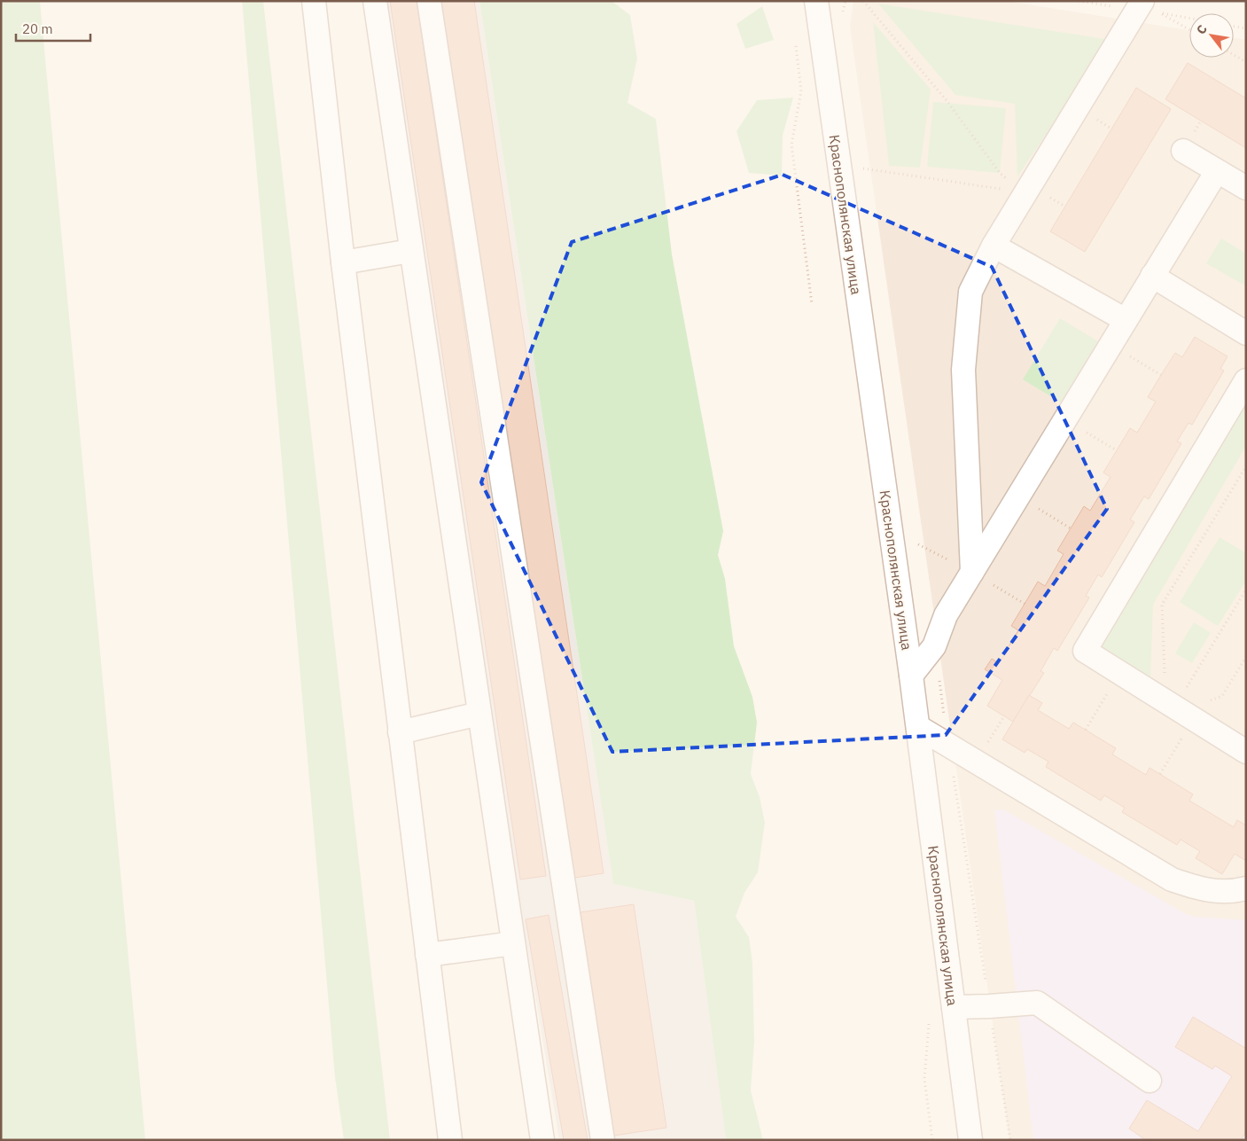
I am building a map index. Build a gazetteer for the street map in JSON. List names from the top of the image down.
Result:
{
  "streets": {
    "street": ["Краснополянская улица"]
  },
  "scale_bar": "20 m",
  "north": "top left"
}
